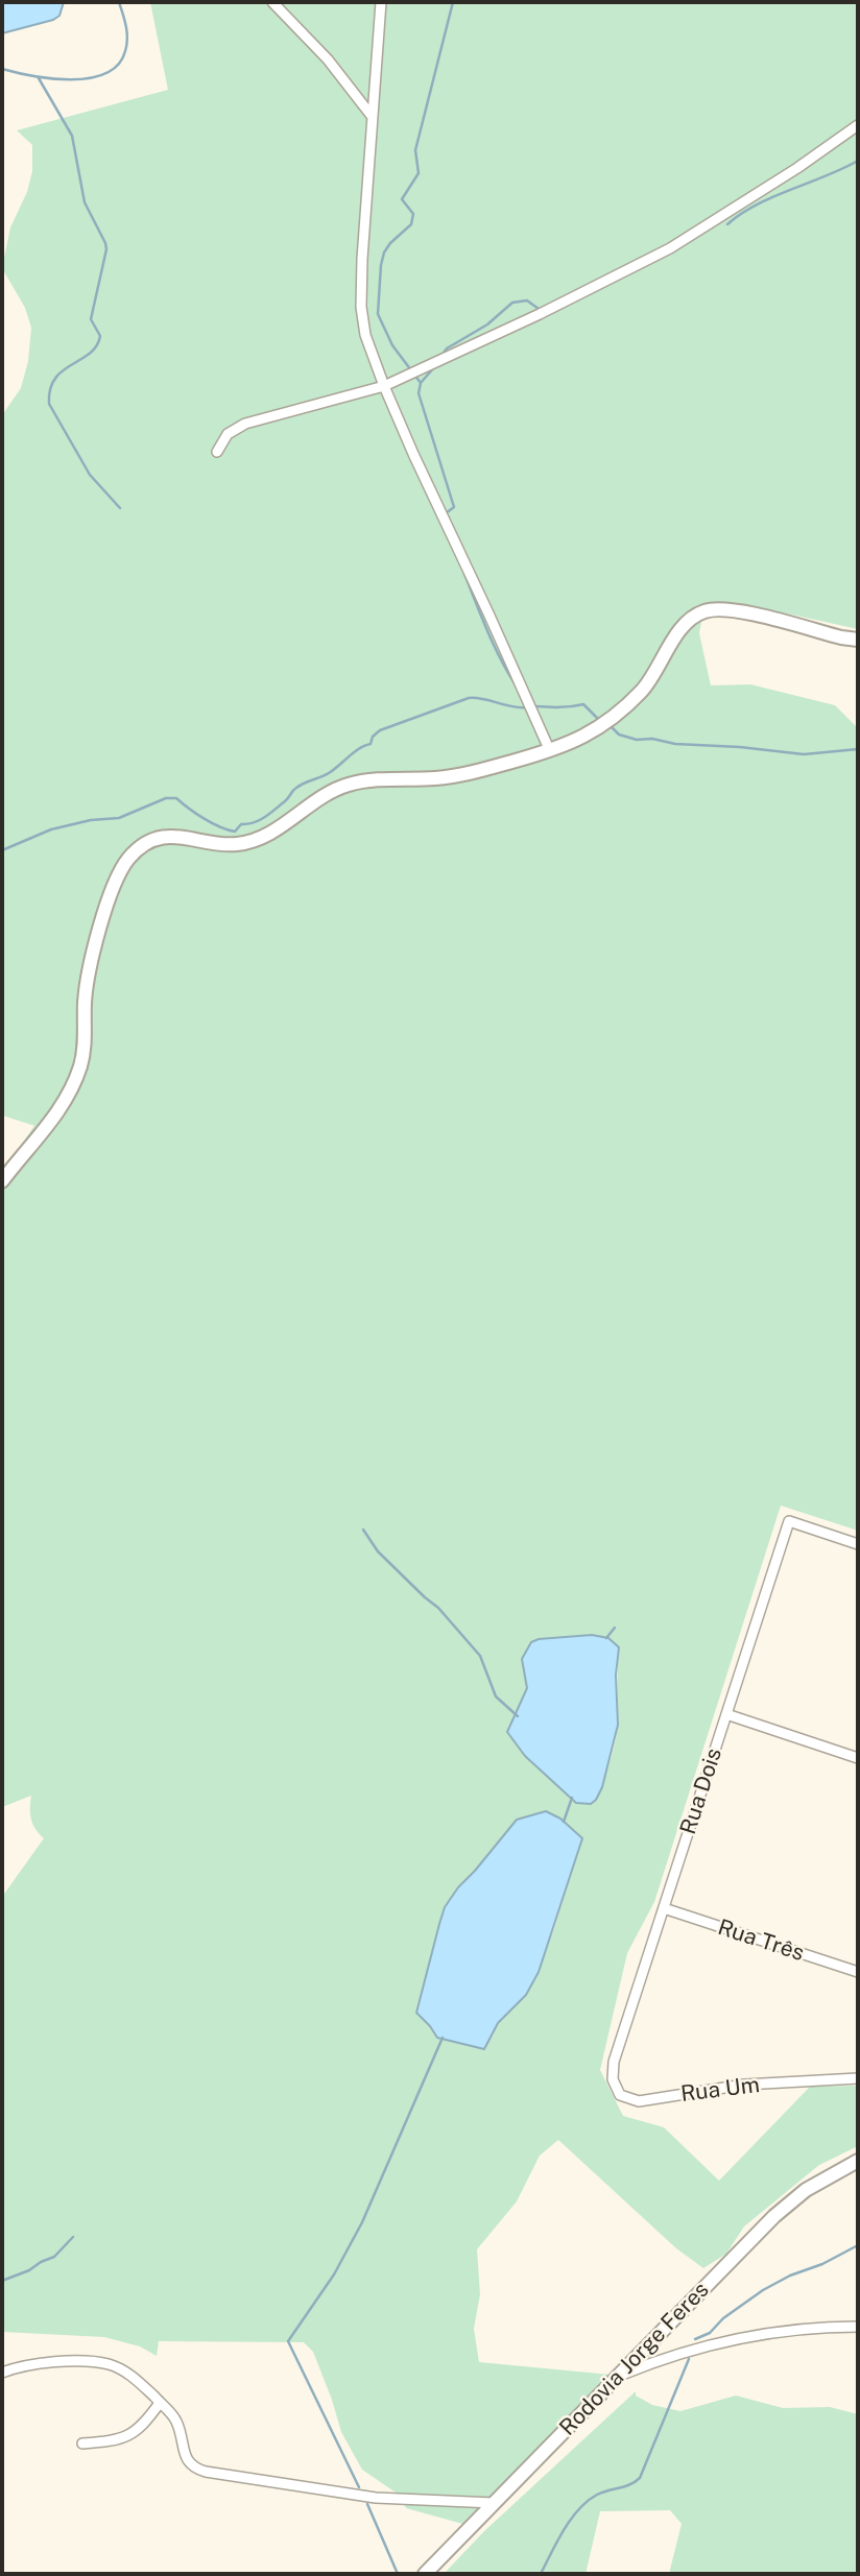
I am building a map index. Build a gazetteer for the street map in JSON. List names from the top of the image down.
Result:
{
  "streets": {
    "street": [
      "Rua Dois",
      "Rua Três",
      "Rua Um",
      "Rodovia Jorge Feres"
    ]
  },
  "crossings": [
    ["Rua Dois", "Rua Três"],
    ["Rua Dois", "Rua Um"]
  ]
}
